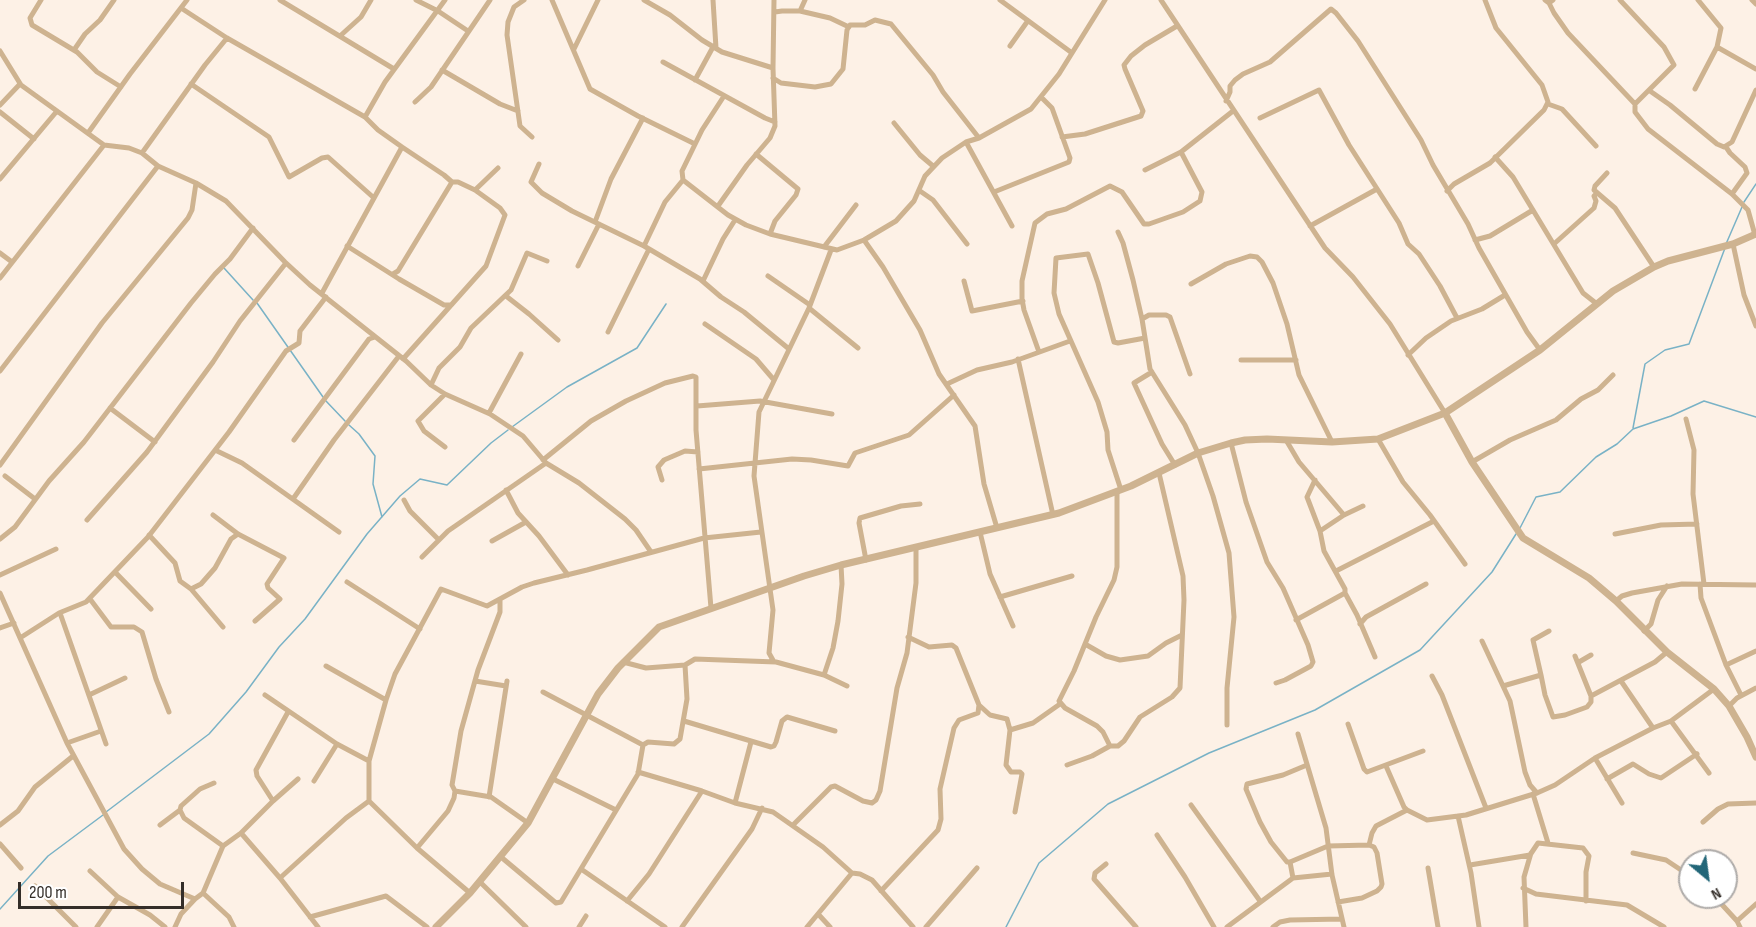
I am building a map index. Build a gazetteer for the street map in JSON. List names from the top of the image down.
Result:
{
  "scale_bar": "200 m",
  "north": "bottom right"
}
